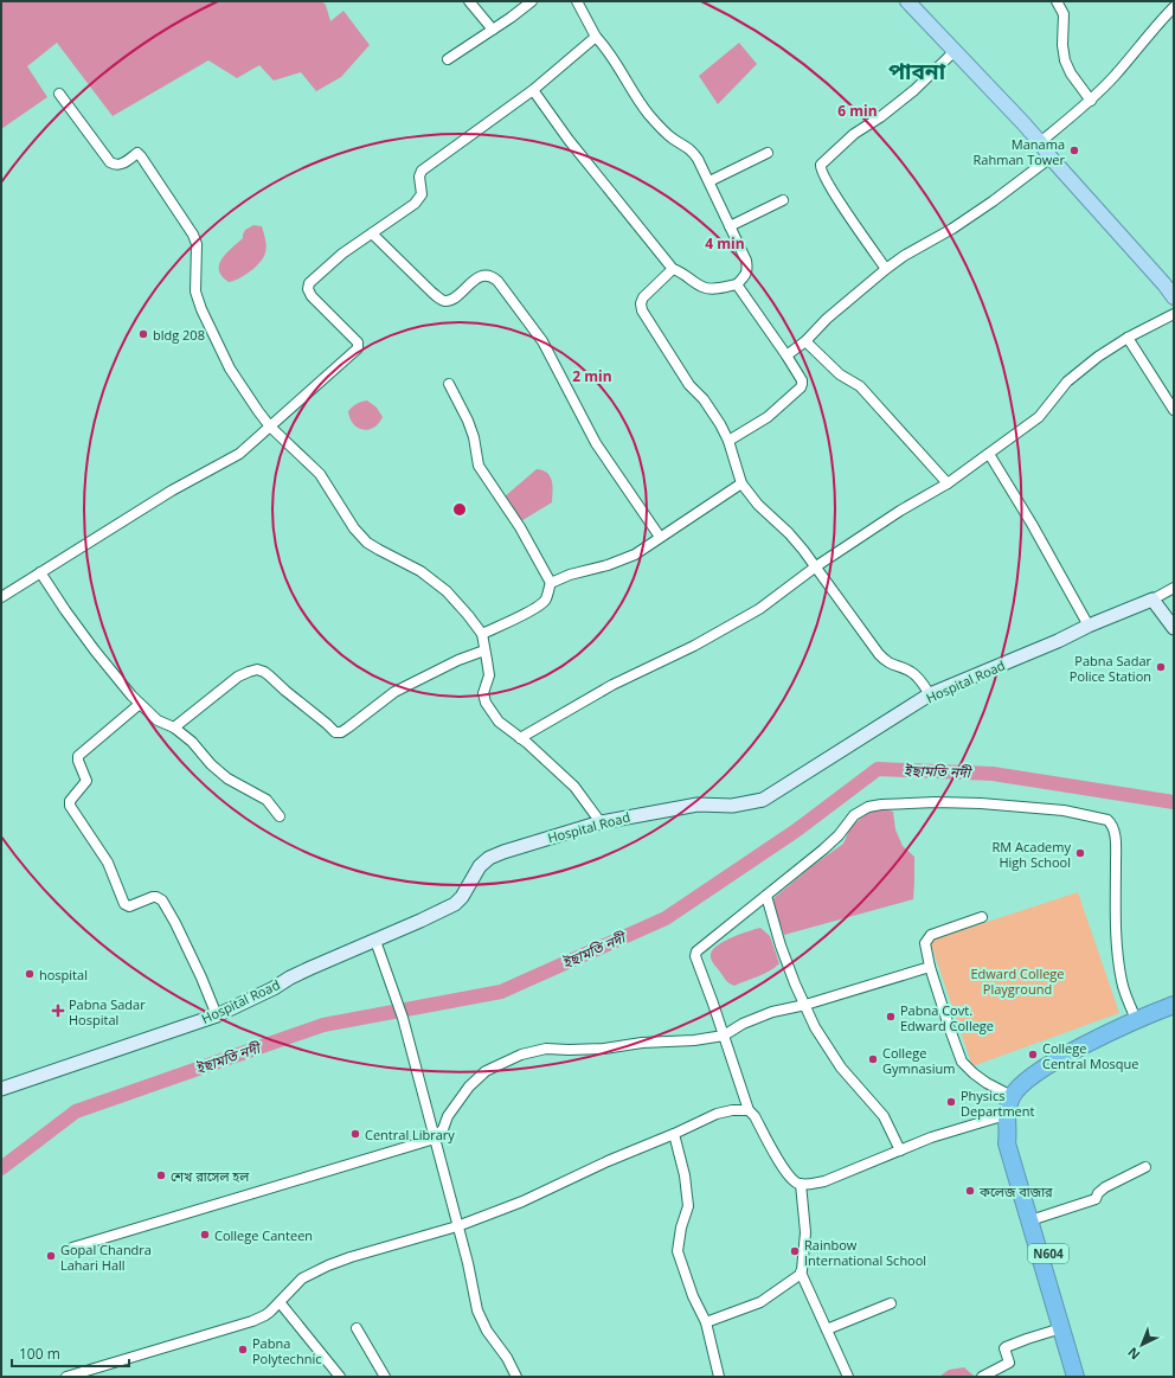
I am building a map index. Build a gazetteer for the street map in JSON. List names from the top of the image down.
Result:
{
  "streets": {
    "highway": ["N604"],
    "main road": ["Hospital Road"]
  },
  "districts": ["পাবনা"],
  "water": ["ইছামতি নদী"],
  "parks": ["Edward College Playground"],
  "places": {
    "other": [
      "Manama Rahman Tower",
      "bldg 208",
      "Pabna Sadar Police Station",
      "RM Academy High School",
      "hospital",
      "Pabna Covt. Edward College",
      "College Central Mosque",
      "College Gymnasium",
      "Physics Department",
      "Central Library",
      "শেখ রাসেল হল",
      "কলেজ বাজার",
      "College Canteen",
      "Rainbow International School",
      "Gopal Chandra Lahari Hall",
      "Pabna Polytechnic"
    ],
    "health": ["Pabna Sadar Hospital"]
  },
  "scale_bar": "100 m",
  "north": "bottom left",
  "rings": ["6 min", "4 min", "2 min"]
}
